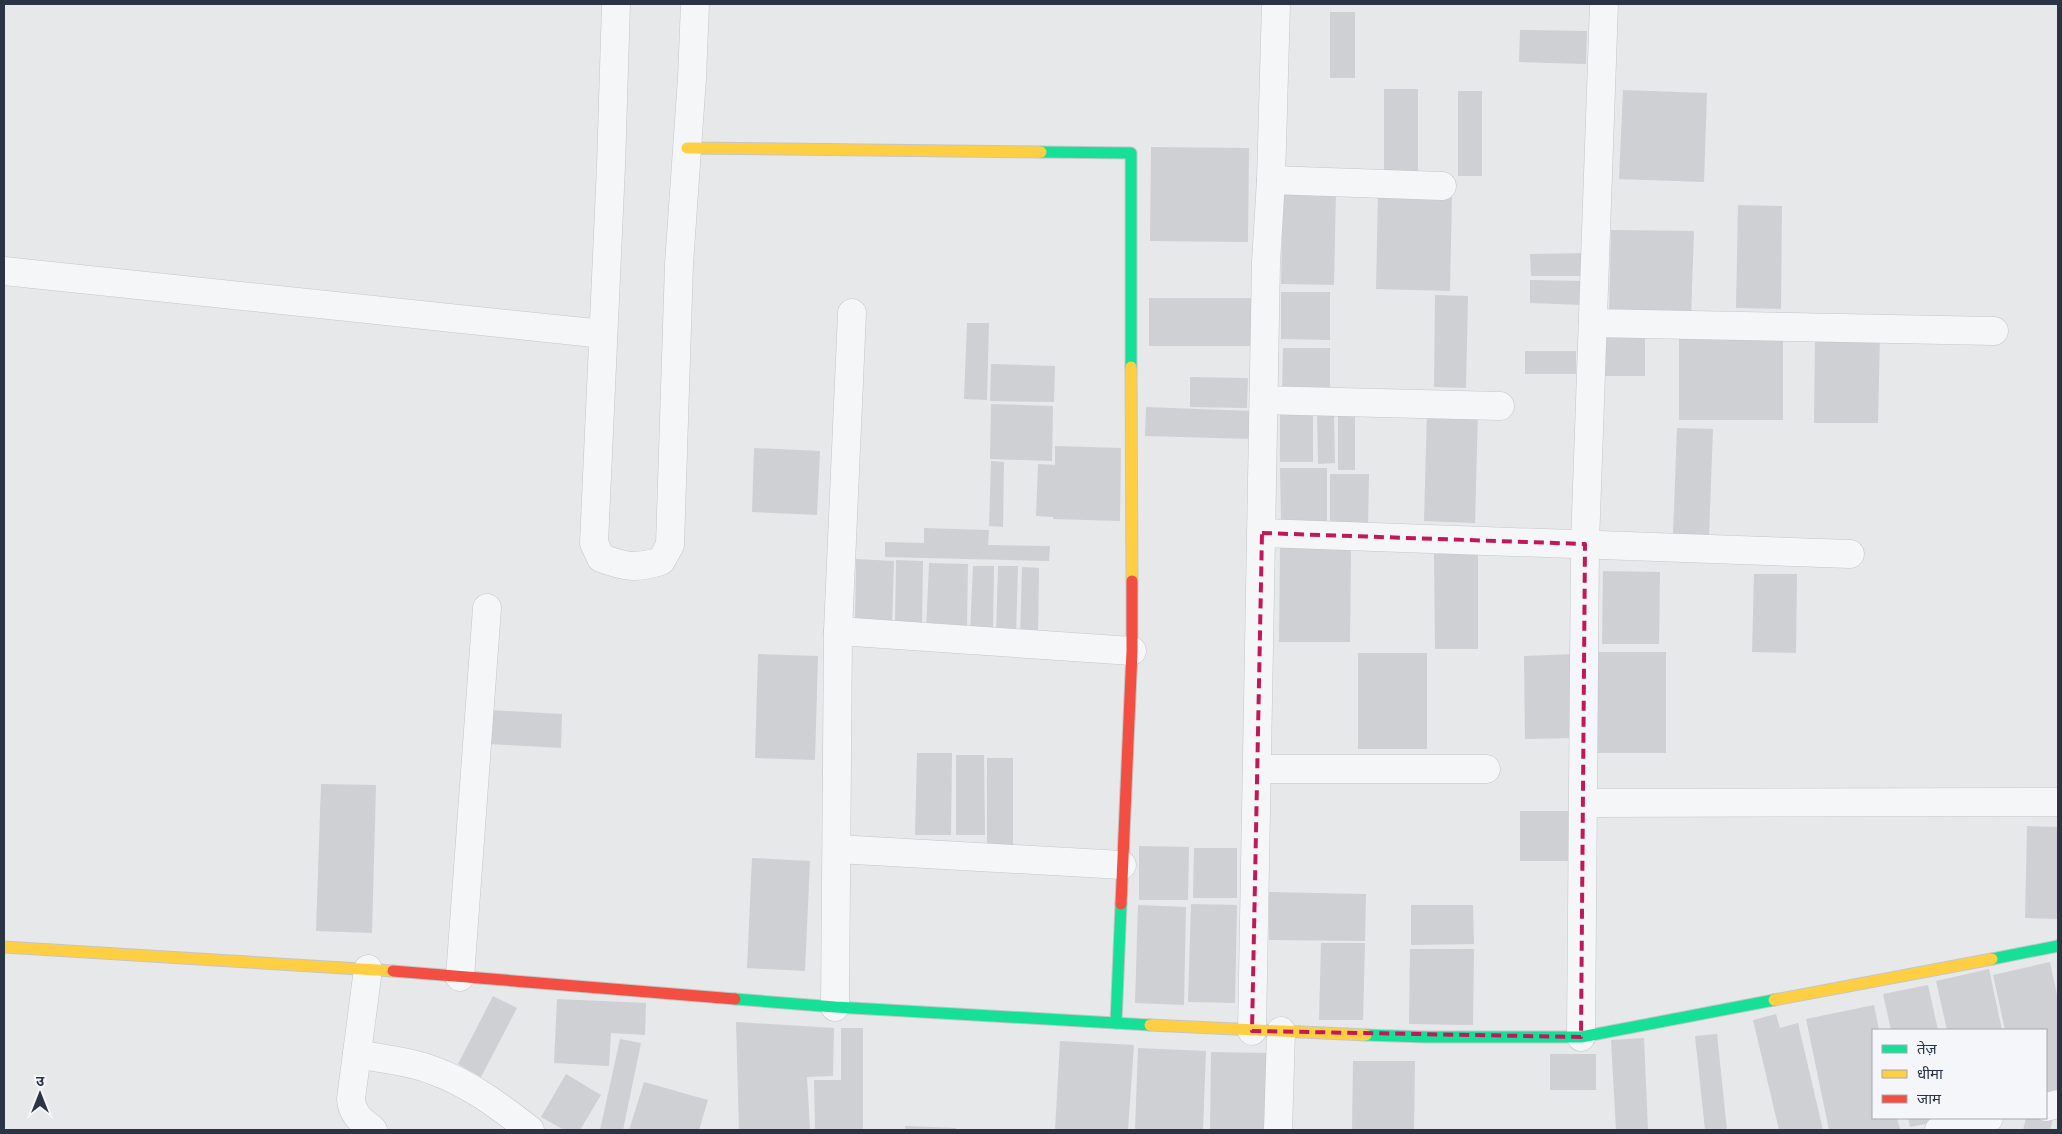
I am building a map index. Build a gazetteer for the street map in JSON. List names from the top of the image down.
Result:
{
  "legend": ["तेज़", "धीमा", "जाम"],
  "north": "top"
}
